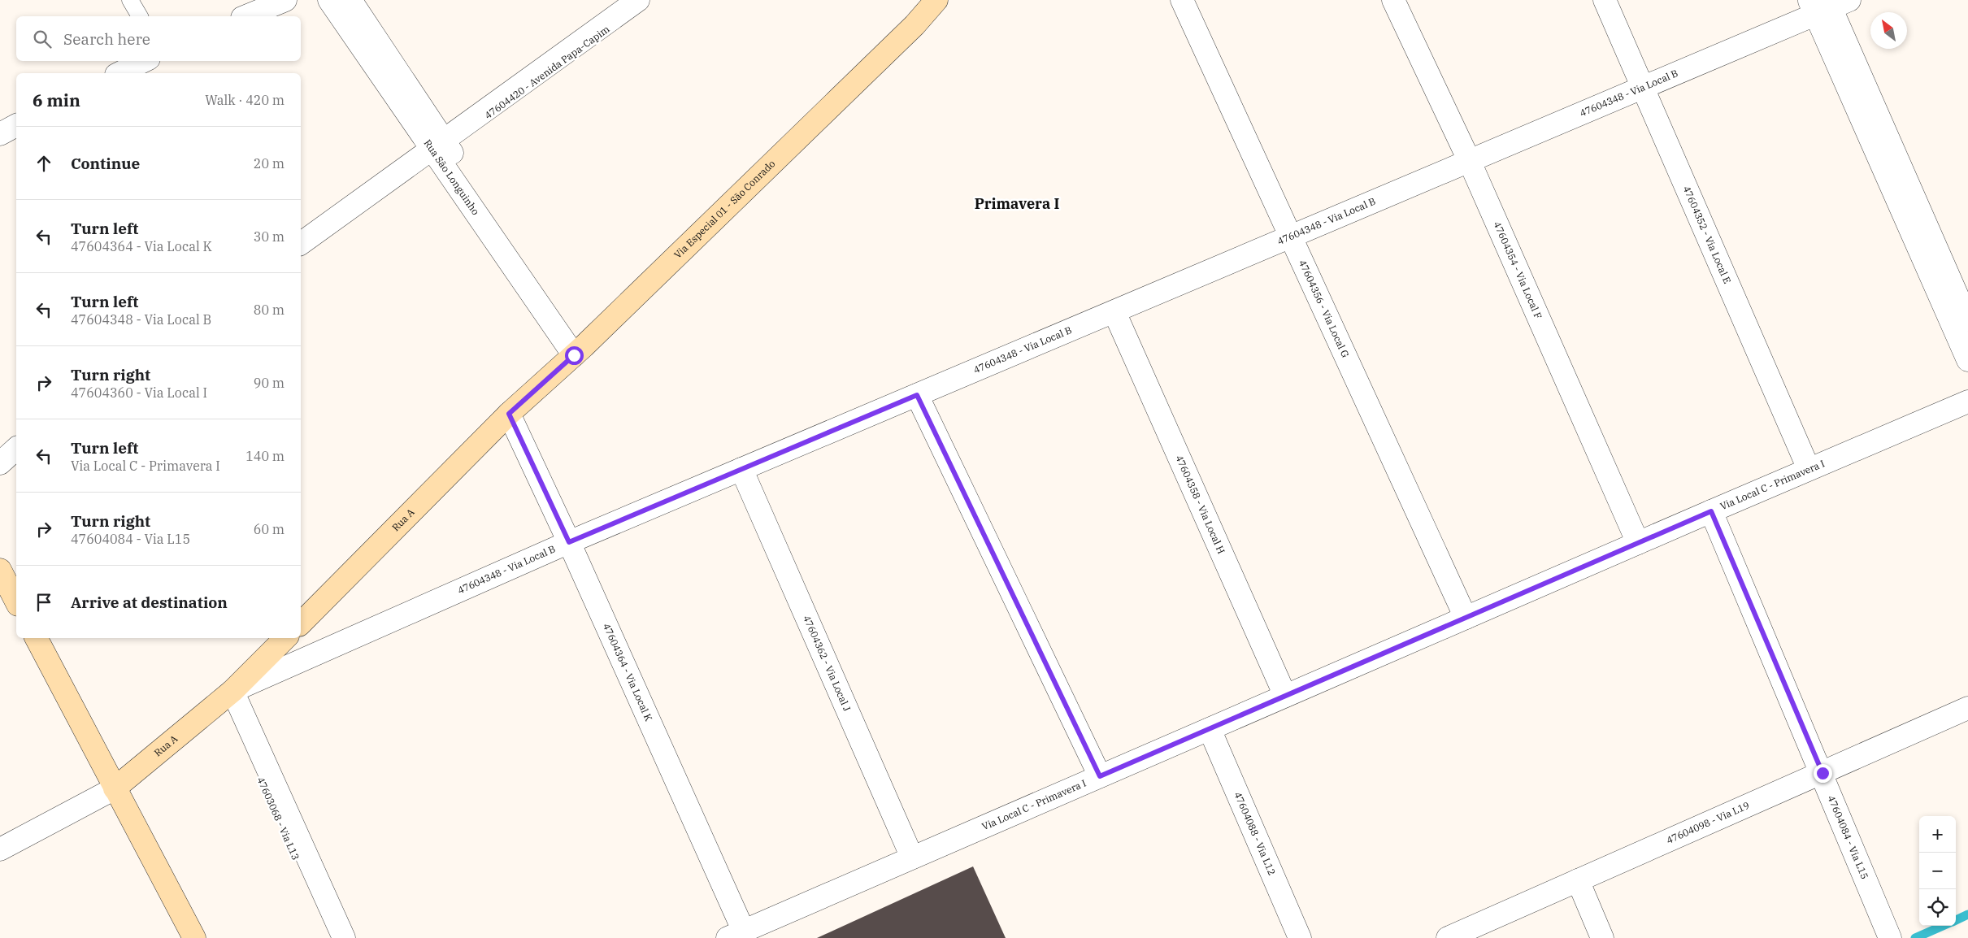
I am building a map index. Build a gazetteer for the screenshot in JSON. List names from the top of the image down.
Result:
{
  "streets": {
    "street": [
      "47604420 - Avenida Papa-Capim",
      "47604348 - Via Local B",
      "Rua São Longuinho",
      "Via Especial 01 - São Conrado",
      "47604352 - Via Local E",
      "47604354 - Via Local F",
      "47604356 - Via Local G",
      "Via Local C - Primavera I",
      "47604358 - Via Local H",
      "Rua A",
      "47604362 - Via Local J",
      "47604364 - Via Local K",
      "47603068 - Via L13",
      "47604098 - Via L19",
      "47604088 - Via L12",
      "47604084 - Via L15"
    ]
  },
  "crossings": [
    ["47604420 - Avenida Papa-Capim", "Rua São Longuinho"],
    ["47604348 - Via Local B", "47604352 - Via Local E"],
    ["47604348 - Via Local B", "47604354 - Via Local F"],
    ["47604348 - Via Local B", "47604356 - Via Local G"],
    ["47604348 - Via Local B", "47604358 - Via Local H"],
    ["47604348 - Via Local B", "Rua A"],
    ["47604348 - Via Local B", "47604362 - Via Local J"],
    ["47604348 - Via Local B", "47604364 - Via Local K"],
    ["47604348 - Via Local B", "47603068 - Via L13"],
    ["Rua São Longuinho", "Via Especial 01 - São Conrado"],
    ["Via Especial 01 - São Conrado", "Rua A"],
    ["Via Especial 01 - São Conrado", "47604364 - Via Local K"],
    ["47604352 - Via Local E", "Via Local C - Primavera I"],
    ["47604354 - Via Local F", "Via Local C - Primavera I"],
    ["47604356 - Via Local G", "Via Local C - Primavera I"],
    ["Via Local C - Primavera I", "47604358 - Via Local H"],
    ["Via Local C - Primavera I", "47604362 - Via Local J"],
    ["Via Local C - Primavera I", "47604364 - Via Local K"],
    ["Via Local C - Primavera I", "47604088 - Via L12"],
    ["Via Local C - Primavera I", "47604084 - Via L15"],
    ["Rua A", "47604364 - Via Local K"],
    ["Rua A", "47603068 - Via L13"],
    ["47604098 - Via L19", "47604084 - Via L15"]
  ],
  "districts": ["Primavera I"],
  "north": "top left",
  "page": {
    "search": "Search here",
    "heading": ["6 min", "Walk · 420 m"],
    "list": [
      ["Continue", "20 m"],
      ["Turn left", "47604364 - Via Local K", "30 m"],
      ["Turn left", "47604348 - Via Local B", "80 m"],
      ["Turn right", "47604360 - Via Local I", "90 m"],
      ["Turn left", "Via Local C - Primavera I", "140 m"],
      ["Turn right", "47604084 - Via L15", "60 m"],
      "Arrive at destination"
    ],
    "map_buttons": ["+", "−"]
  }
}
